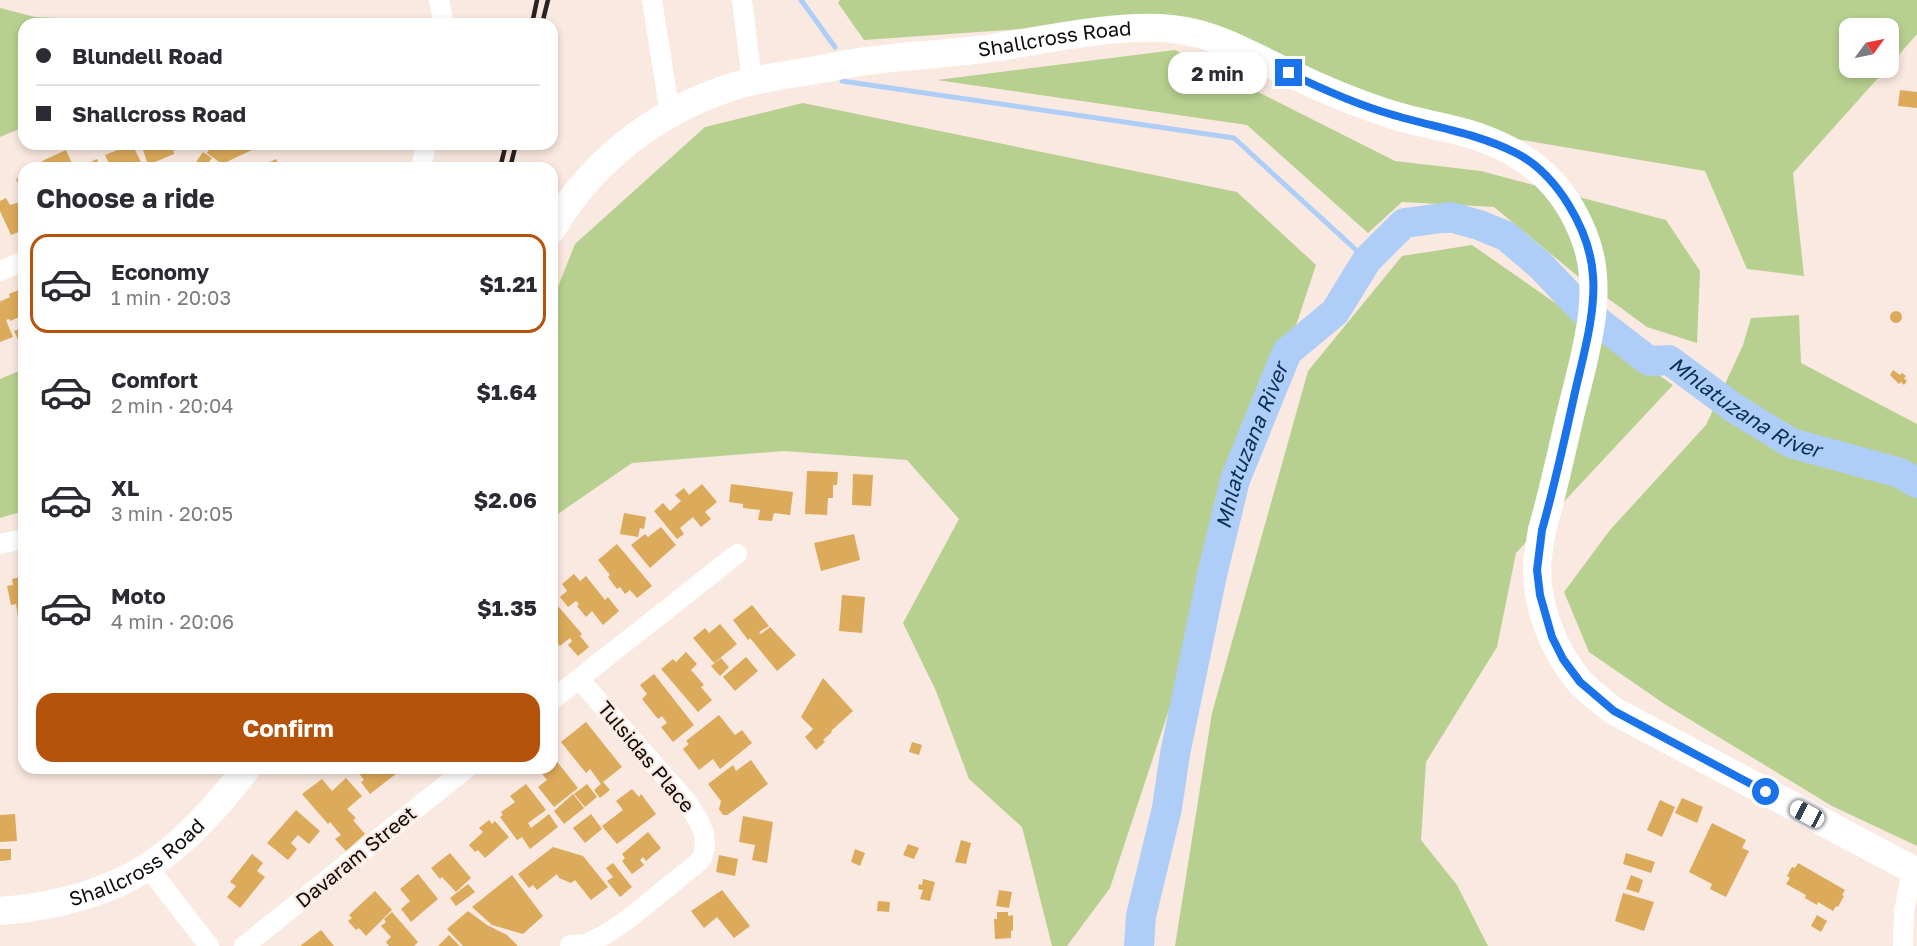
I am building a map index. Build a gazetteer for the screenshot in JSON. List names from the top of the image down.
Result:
{
  "streets": {
    "street": ["Shallcross Road", "Tulsidas Place", "Davaram Street"]
  },
  "water": ["Mhlatuzana River"],
  "north": "top right",
  "page": {
    "banner": ["Blundell Road", "Shallcross Road"],
    "bubble": "2 min",
    "heading": "Choose a ride",
    "list": [
      {
        "name": "Economy",
        "note": "1 min · 20:03",
        "value": "$1.21"
      },
      {
        "name": "Comfort",
        "note": "2 min · 20:04",
        "value": "$1.64"
      },
      {
        "name": "XL",
        "note": "3 min · 20:05",
        "value": "$2.06"
      },
      {
        "name": "Moto",
        "note": "4 min · 20:06",
        "value": "$1.35"
      }
    ],
    "buttons": "Confirm"
  }
}
